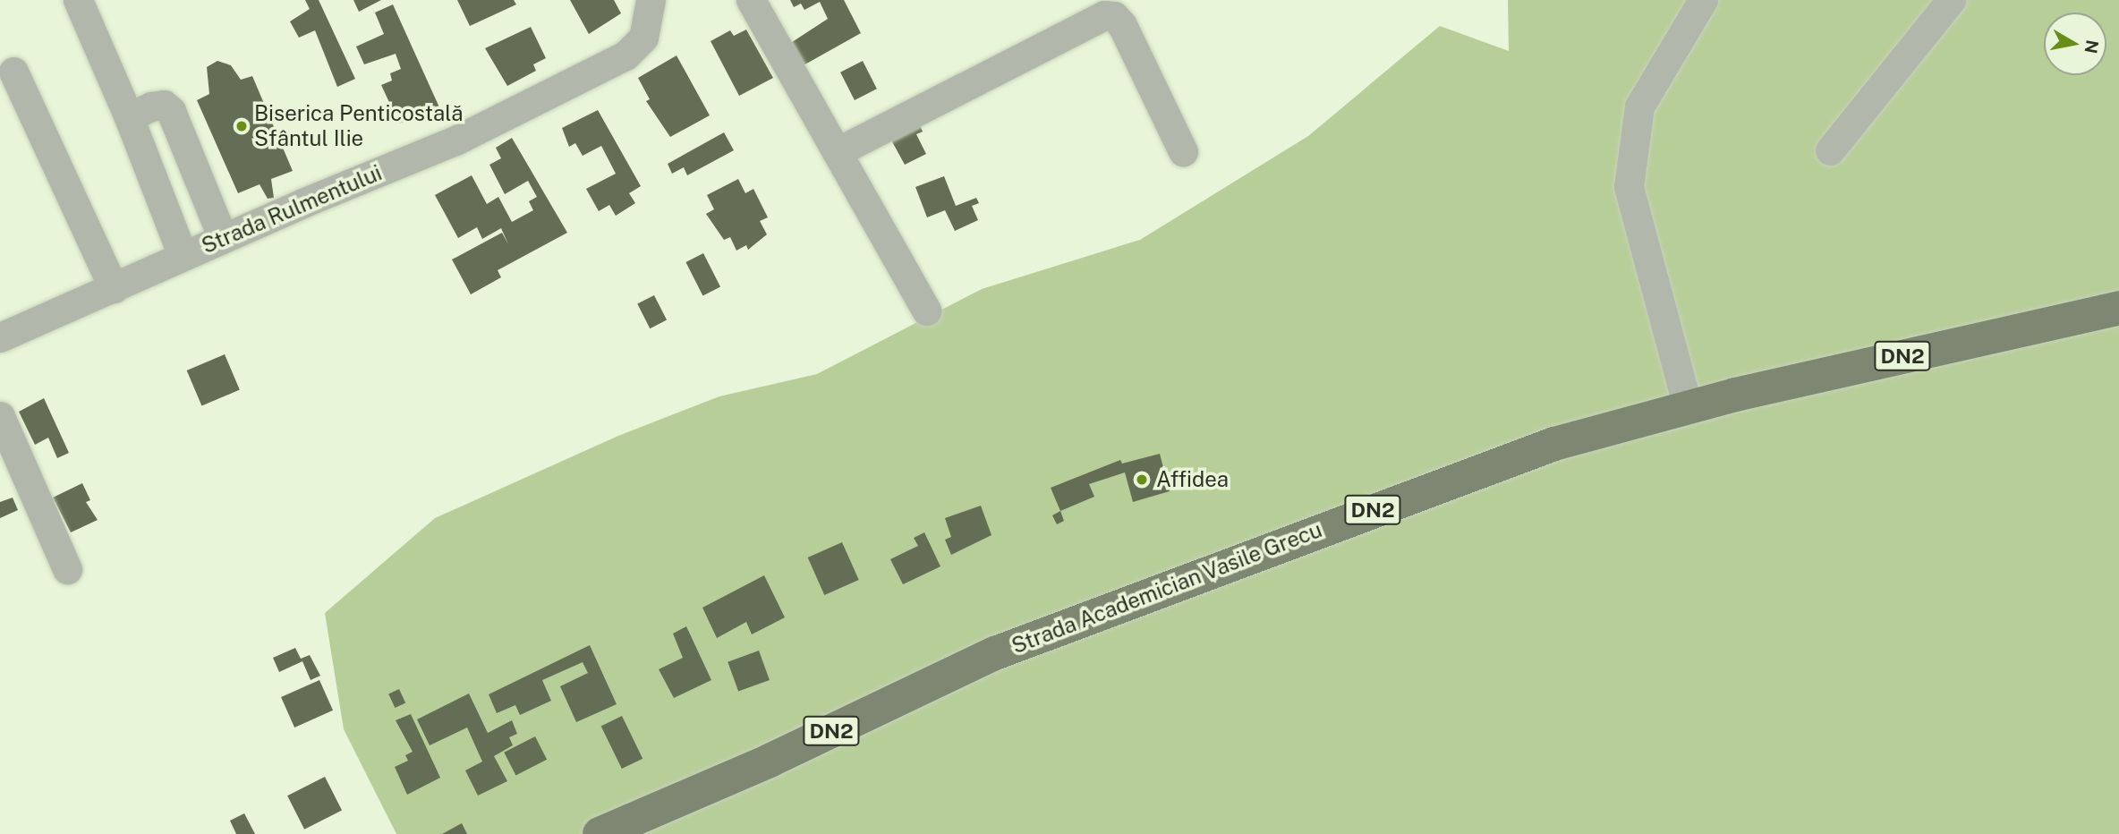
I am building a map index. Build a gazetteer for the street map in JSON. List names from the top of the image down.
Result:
{
  "streets": {
    "main road": ["DN2", "Strada Academician Vasile Grecu"],
    "street": ["Strada Rulmentului"]
  },
  "places": ["Biserica Penticostală Sfântul Ilie", "Affidea"],
  "north": "right"
}
